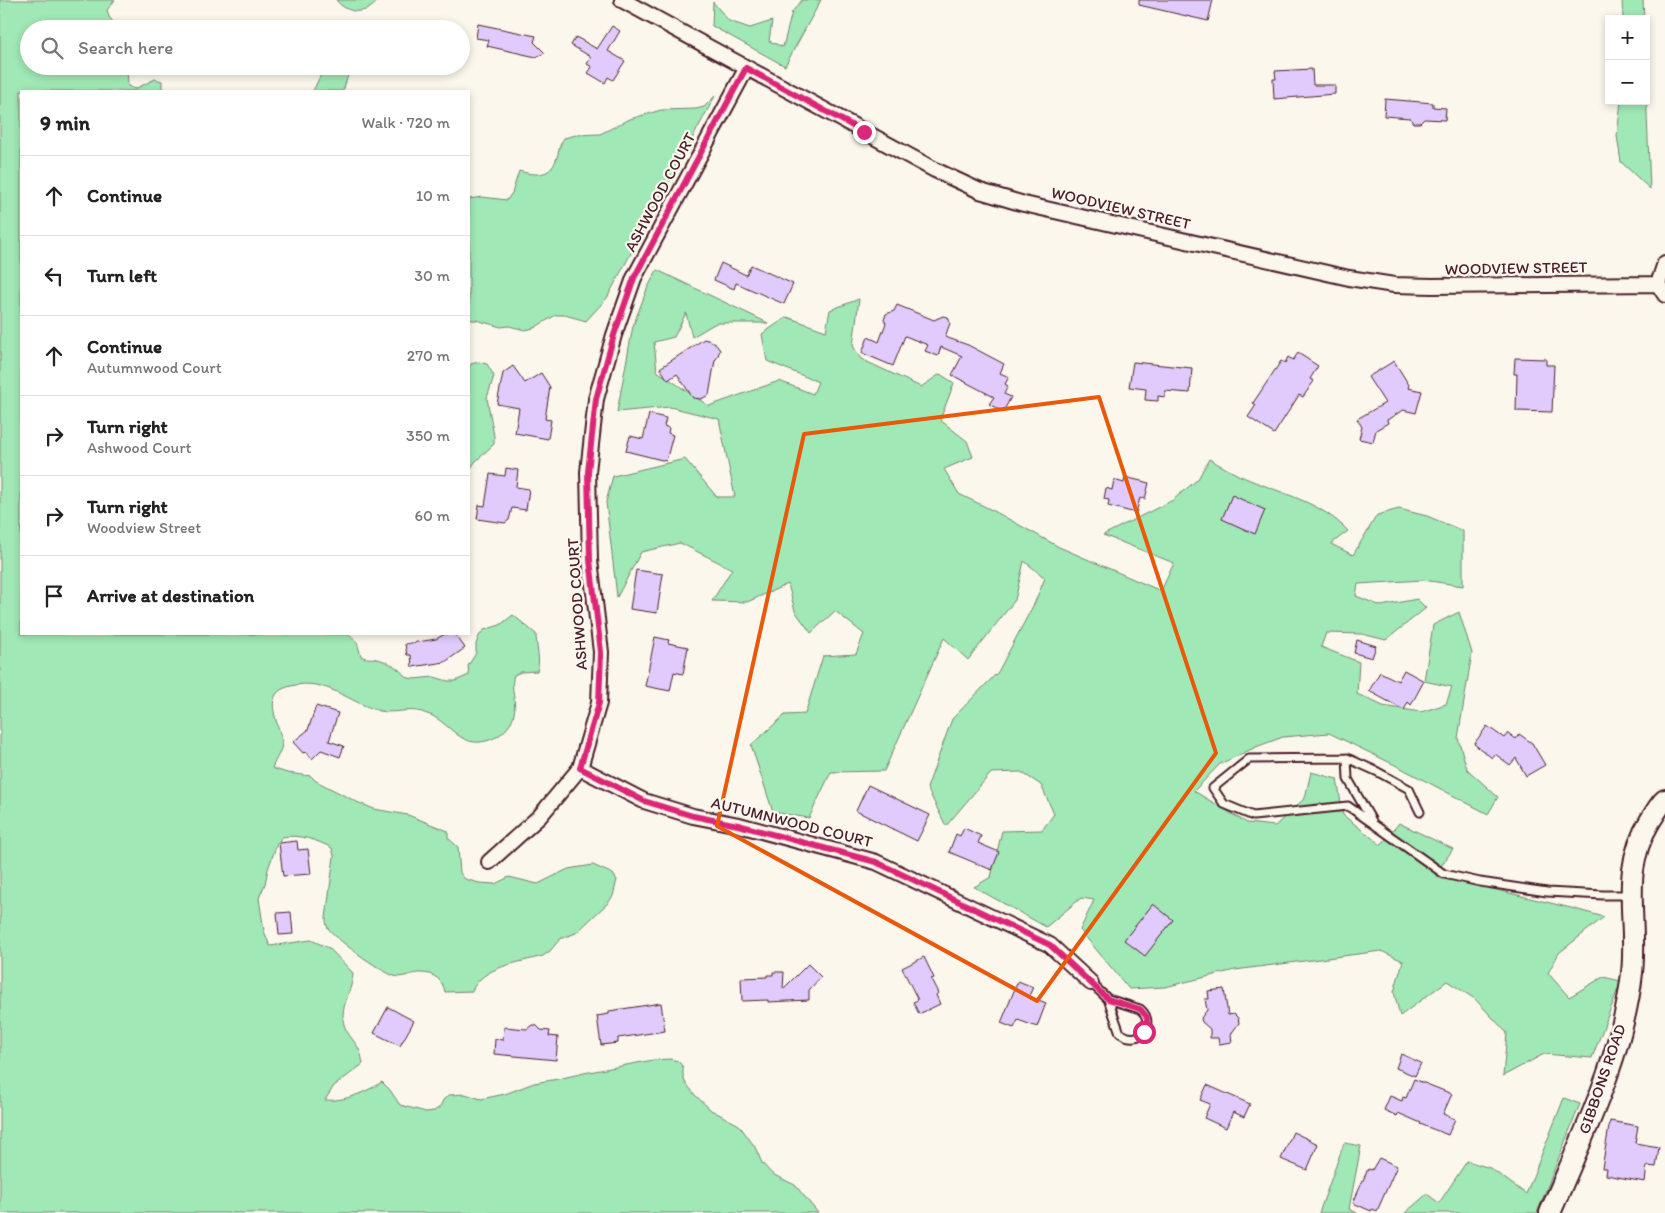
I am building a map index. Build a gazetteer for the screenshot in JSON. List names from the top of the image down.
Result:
{
  "streets": {
    "street": [
      "ASHWOOD COURT",
      "WOODVIEW STREET",
      "AUTUMNWOOD COURT",
      "GIBBONS ROAD"
    ]
  },
  "crossings": [
    ["ASHWOOD COURT", "WOODVIEW STREET"],
    ["ASHWOOD COURT", "AUTUMNWOOD COURT"]
  ],
  "page": {
    "map_buttons": ["+", "−"],
    "search": "Search here",
    "heading": ["9 min", "Walk · 720 m"],
    "list": [
      ["Continue", "10 m"],
      ["Turn left", "30 m"],
      ["Continue", "Autumnwood Court", "270 m"],
      ["Turn right", "Ashwood Court", "350 m"],
      ["Turn right", "Woodview Street", "60 m"],
      "Arrive at destination"
    ]
  }
}
